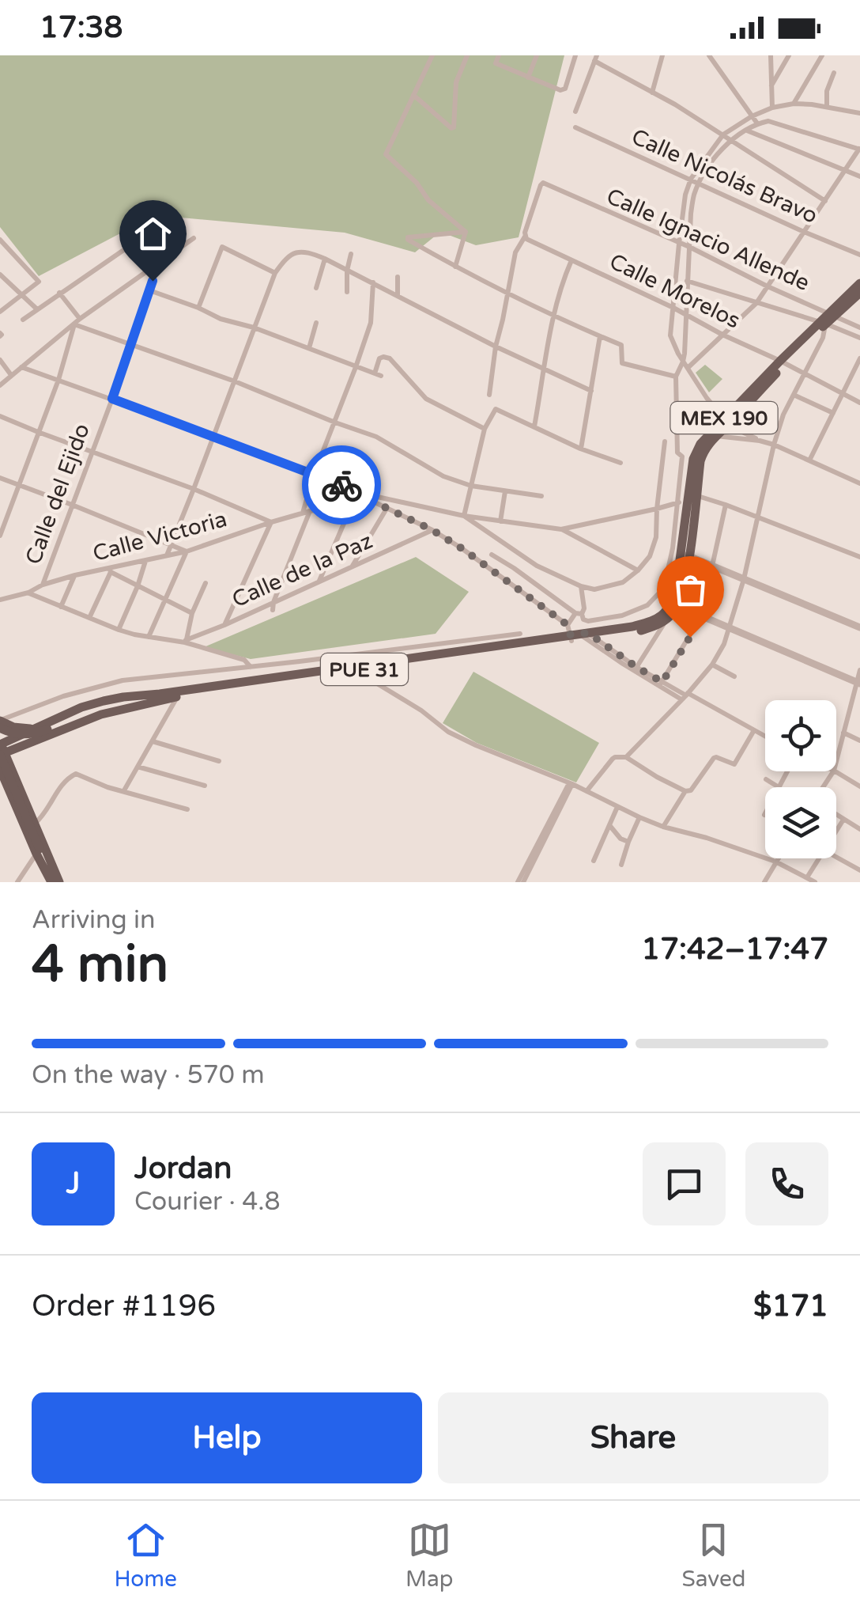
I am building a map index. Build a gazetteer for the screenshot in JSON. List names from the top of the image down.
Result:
{
  "streets": {
    "main road": ["MEX 190", "PUE 31"],
    "street": [
      "Calle Nicolás Bravo",
      "Calle Ignacio Allende",
      "Calle Morelos",
      "Calle del Ejido",
      "Calle Victoria",
      "Calle de la Paz"
    ]
  },
  "crossings": [
    ["Calle Ignacio Allende", "Calle Morelos"],
    ["Calle Ignacio Allende", "MEX 190"],
    ["Calle Morelos", "MEX 190"],
    ["Calle del Ejido", "Calle Victoria"]
  ],
  "page": {
    "status": "17:38",
    "heading": ["4 min", "Arriving in", "17:42–17:47"],
    "panel": [
      "Jordan",
      "Courier · 4.8",
      "Order #1196",
      "$171"
    ],
    "bar": "On the way · 570 m",
    "round": "J",
    "buttons": ["Help", "Share"],
    "tabs": ["Home", "Map", "Saved"]
  }
}
